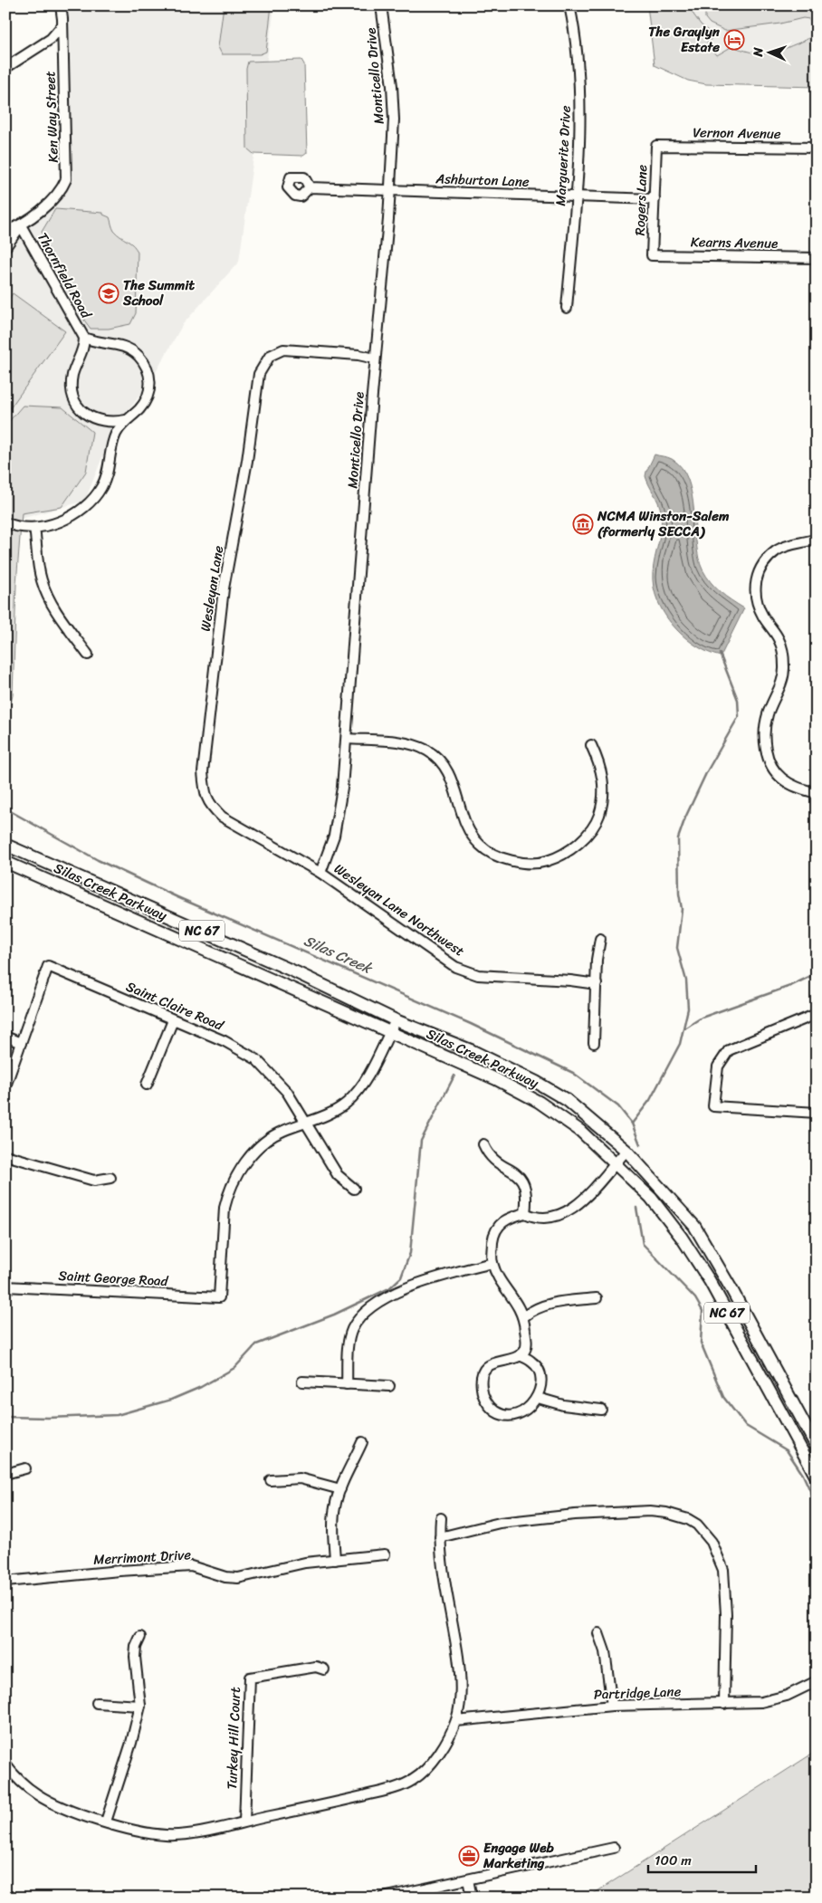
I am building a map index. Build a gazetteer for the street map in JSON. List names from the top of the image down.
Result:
{
  "streets": {
    "main road": ["Silas Creek Parkway", "NC 67"],
    "street": [
      "Monticello Drive",
      "Ken Way Street",
      "Vernon Avenue",
      "Marguerite Drive",
      "Ashburton Lane",
      "Rogers Lane",
      "Kearns Avenue",
      "Thornfield Road",
      "Wesleyan Lane",
      "Wesleyan Lane Northwest",
      "Saint Claire Road",
      "Saint George Road",
      "Merrimont Drive",
      "Partridge Lane",
      "Turkey Hill Court"
    ]
  },
  "crossings": [
    ["Monticello Drive", "Ashburton Lane"],
    ["Monticello Drive", "Wesleyan Lane"],
    ["Monticello Drive", "Wesleyan Lane Northwest"],
    ["Ken Way Street", "Thornfield Road"],
    ["Vernon Avenue", "Rogers Lane"],
    ["Marguerite Drive", "Ashburton Lane"],
    ["Ashburton Lane", "Rogers Lane"],
    ["Rogers Lane", "Kearns Avenue"],
    ["Wesleyan Lane", "Wesleyan Lane Northwest"],
    ["Saint Claire Road", "Saint George Road"]
  ],
  "water": ["Silas Creek"],
  "places": {
    "hotel": ["The Graylyn Estate"],
    "school or university": ["The Summit School"],
    "museum": ["NCMA Winston-Salem (formerly SECCA)"],
    "office": ["Engage Web Marketing"]
  },
  "scale_bar": "100 m",
  "north": "left"
}
